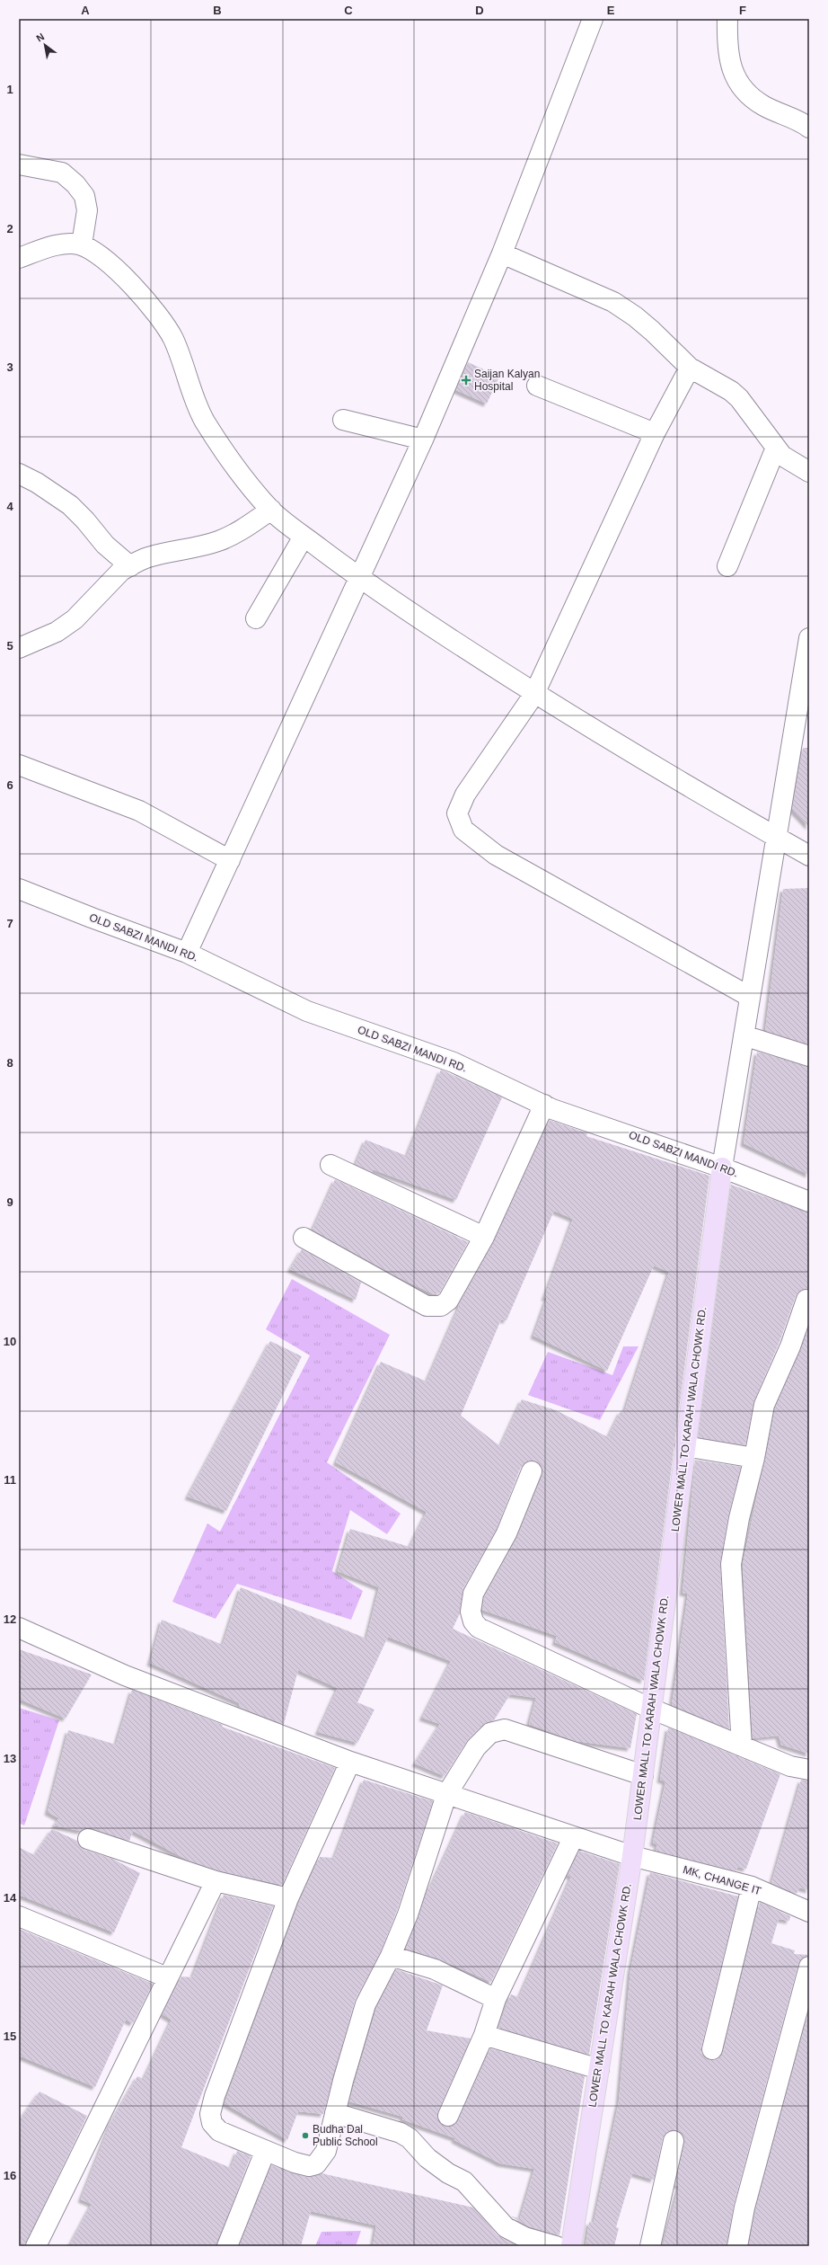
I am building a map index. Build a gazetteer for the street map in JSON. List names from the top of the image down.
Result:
{
  "streets": {
    "main road": ["LOWER MALL TO KARAH WALA CHOWK RD."],
    "street": ["OLD SABZI MANDI RD.", "MK, CHANGE IT"]
  },
  "crossings": [
    ["OLD SABZI MANDI RD.", "LOWER MALL TO KARAH WALA CHOWK RD."],
    ["LOWER MALL TO KARAH WALA CHOWK RD.", "MK, CHANGE IT"]
  ],
  "places": {
    "health": ["Saijan Kalyan Hospital"],
    "other": ["Budha Dal Public School"]
  },
  "north": "top left",
  "grid": {
    "columns": [
      "A",
      "B",
      "C",
      "D",
      "E",
      "F"
    ],
    "rows": [
      "1",
      "2",
      "3",
      "4",
      "5",
      "6",
      "7",
      "8",
      "9",
      "10",
      "11",
      "12",
      "13",
      "14",
      "15",
      "16"
    ]
  }
}
